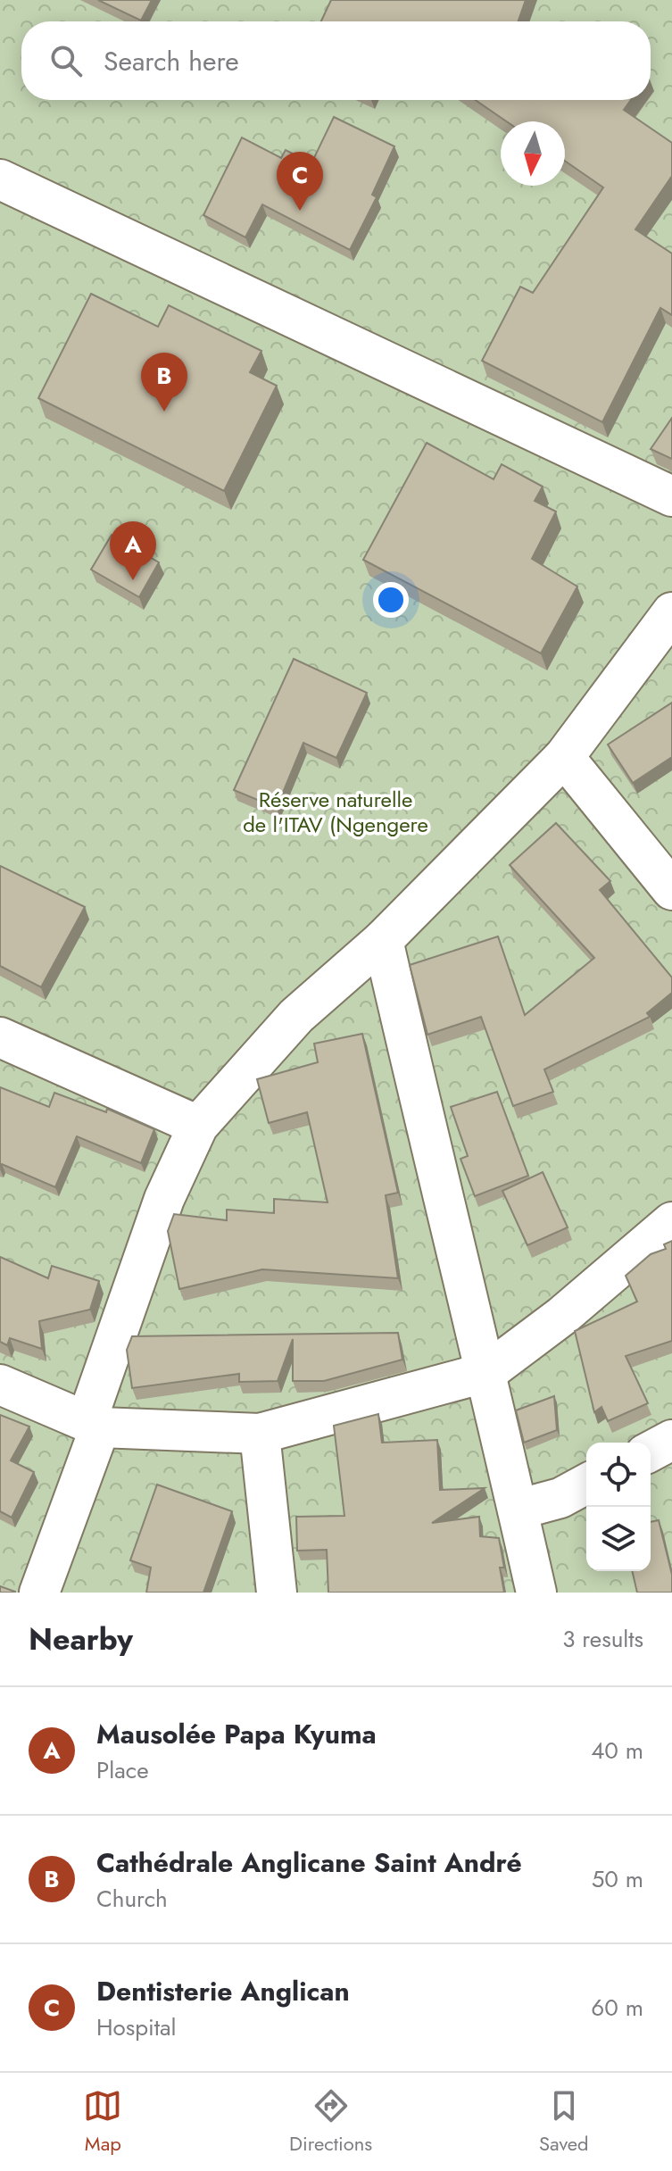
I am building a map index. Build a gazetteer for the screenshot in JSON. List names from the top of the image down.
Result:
{
  "parks": ["Réserve naturelle de l'ITAV (Ngengere"],
  "north": "bottom",
  "page": {
    "search": "Search here",
    "pins": ["C", "B", "A"],
    "heading": ["Nearby", "3 results"],
    "list": [
      {
        "mark": "A",
        "name": "Mausolée Papa Kyuma",
        "note": "Place",
        "value": "40 m"
      },
      {
        "mark": "B",
        "name": "Cathédrale Anglicane Saint André",
        "note": "Church",
        "value": "50 m"
      },
      {
        "mark": "C",
        "name": "Dentisterie Anglican",
        "note": "Hospital",
        "value": "60 m"
      }
    ],
    "nav": ["Map", "Directions", "Saved"]
  }
}
